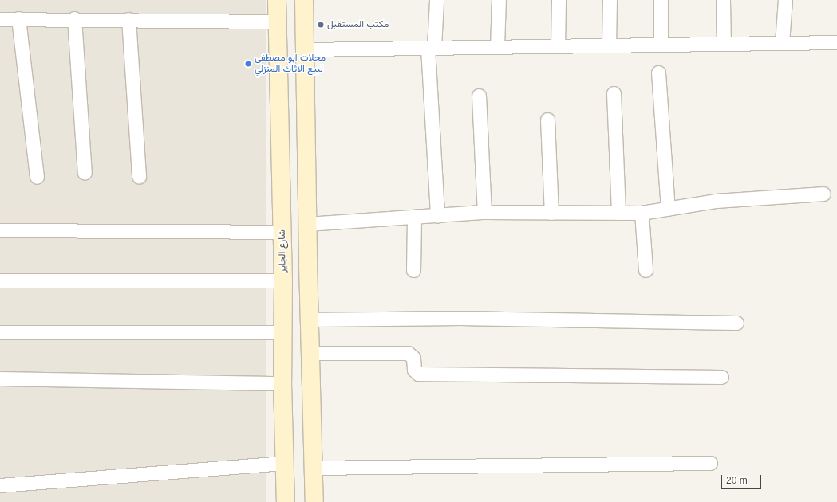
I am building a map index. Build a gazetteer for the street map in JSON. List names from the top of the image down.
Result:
{
  "streets": {
    "street": ["شارع الجاير"]
  },
  "places": ["مكتب المستقبل", "محلات ابو مصطفى لبيع الاثاث المنزلي"],
  "scale_bar": "20 m"
}
